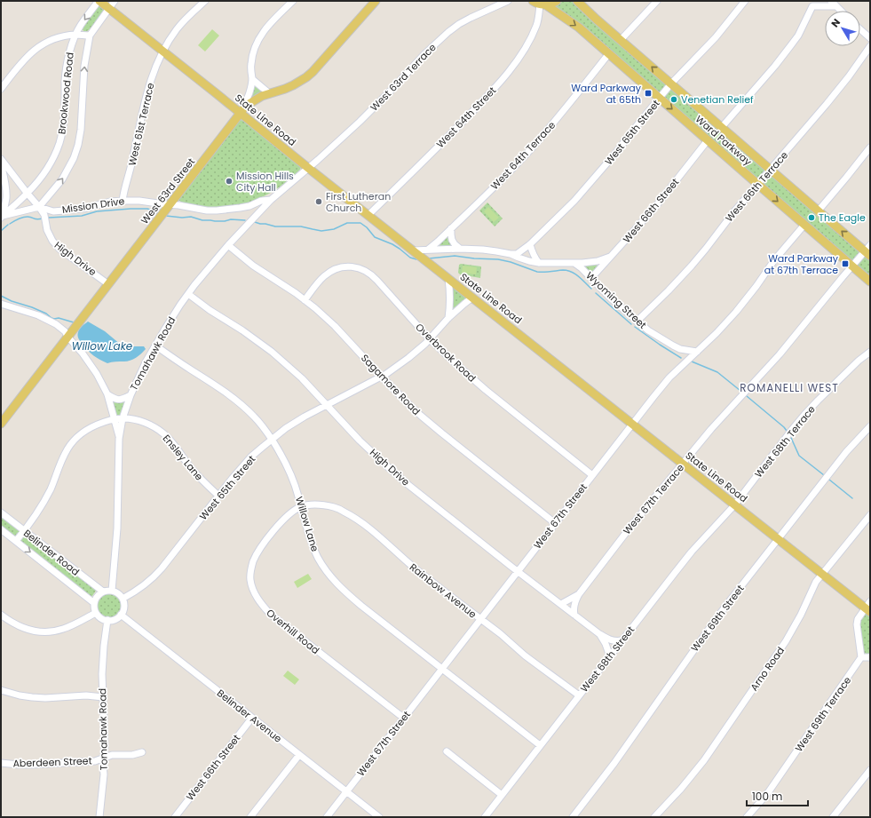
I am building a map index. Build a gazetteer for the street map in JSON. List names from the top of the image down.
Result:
{
  "streets": {
    "main road": ["State Line Road", "Ward Parkway", "West 63rd Street"],
    "street": [
      "West 63rd Terrace",
      "Brookwood Road",
      "West 64th Street",
      "West 61st Terrace",
      "West 65th Street",
      "West 64th Terrace",
      "West 66th Terrace",
      "Mission Drive",
      "West 66th Street",
      "High Drive",
      "Wyoming Street",
      "Overbrook Road",
      "Tomahawk Road",
      "Sagamore Road",
      "West 68th Terrace",
      "Ensley Lane",
      "West 67th Terrace",
      "West 67th Street",
      "Willow Lane",
      "Belinder Road",
      "Rainbow Avenue",
      "West 69th Street",
      "Overhill Road",
      "West 68th Street",
      "Arno Road",
      "West 69th Terrace",
      "Belinder Avenue",
      "Aberdeen Street"
    ]
  },
  "crossings": [
    ["West 63rd Terrace", "State Line Road"],
    ["West 63rd Terrace", "Tomahawk Road"],
    ["Brookwood Road", "State Line Road"],
    ["Brookwood Road", "Mission Drive"],
    ["Brookwood Road", "High Drive"],
    ["West 64th Street", "State Line Road"],
    ["West 64th Street", "Ward Parkway"],
    ["State Line Road", "West 61st Terrace"],
    ["State Line Road", "West 65th Street"],
    ["State Line Road", "West 63rd Street"],
    ["State Line Road", "Wyoming Street"],
    ["State Line Road", "Tomahawk Road"],
    ["State Line Road", "West 68th Terrace"],
    ["State Line Road", "West 67th Terrace"],
    ["State Line Road", "West 67th Street"],
    ["State Line Road", "West 69th Street"],
    ["State Line Road", "West 68th Street"],
    ["State Line Road", "Arno Road"],
    ["West 61st Terrace", "Mission Drive"],
    ["West 65th Street", "Ward Parkway"],
    ["West 65th Street", "High Drive"],
    ["West 65th Street", "Wyoming Street"],
    ["West 65th Street", "Overbrook Road"],
    ["West 65th Street", "Tomahawk Road"],
    ["West 65th Street", "Sagamore Road"],
    ["West 65th Street", "Ensley Lane"],
    ["West 65th Street", "Willow Lane"],
    ["West 65th Street", "Belinder Road"],
    ["West 65th Street", "Belinder Avenue"],
    ["Ward Parkway", "West 64th Terrace"],
    ["Ward Parkway", "West 66th Terrace"],
    ["Ward Parkway", "West 66th Street"],
    ["Ward Parkway", "West 67th Terrace"],
    ["Ward Parkway", "West 67th Street"],
    ["West 64th Terrace", "Wyoming Street"],
    ["West 66th Terrace", "Wyoming Street"],
    ["West 63rd Street", "Mission Drive"],
    ["West 63rd Street", "High Drive"],
    ["Mission Drive", "High Drive"],
    ["Mission Drive", "Tomahawk Road"],
    ["West 66th Street", "Wyoming Street"],
    ["West 66th Street", "Belinder Avenue"],
    ["High Drive", "Tomahawk Road"],
    ["High Drive", "West 67th Terrace"],
    ["High Drive", "West 67th Street"],
    ["High Drive", "West 68th Street"],
    ["Wyoming Street", "West 67th Street"],
    ["Overbrook Road", "Sagamore Road"],
    ["Overbrook Road", "West 67th Street"],
    ["Tomahawk Road", "Sagamore Road"],
    ["Tomahawk Road", "Ensley Lane"],
    ["Tomahawk Road", "Willow Lane"],
    ["Tomahawk Road", "Belinder Road"],
    ["Tomahawk Road", "Belinder Avenue"],
    ["Tomahawk Road", "Aberdeen Street"],
    ["Sagamore Road", "West 67th Street"],
    ["West 68th Terrace", "West 68th Street"],
    ["West 67th Street", "Willow Lane"],
    ["West 67th Street", "Rainbow Avenue"],
    ["West 67th Street", "Overhill Road"],
    ["West 67th Street", "Belinder Avenue"],
    ["Willow Lane", "Rainbow Avenue"],
    ["Willow Lane", "Overhill Road"],
    ["Willow Lane", "West 68th Street"],
    ["Belinder Road", "Belinder Avenue"],
    ["Rainbow Avenue", "Overhill Road"],
    ["Rainbow Avenue", "West 68th Street"]
  ],
  "districts": ["ROMANELLI WEST"],
  "water": ["Willow Lake"],
  "places": {
    "transit": ["Ward Parkway at 65th", "Ward Parkway at 67th Terrace"],
    "other": [
      "Venetian Relief",
      "Mission Hills City Hall",
      "First Lutheran Church",
      "The Eagle"
    ]
  },
  "scale_bar": "100 m",
  "north": "top left"
}
